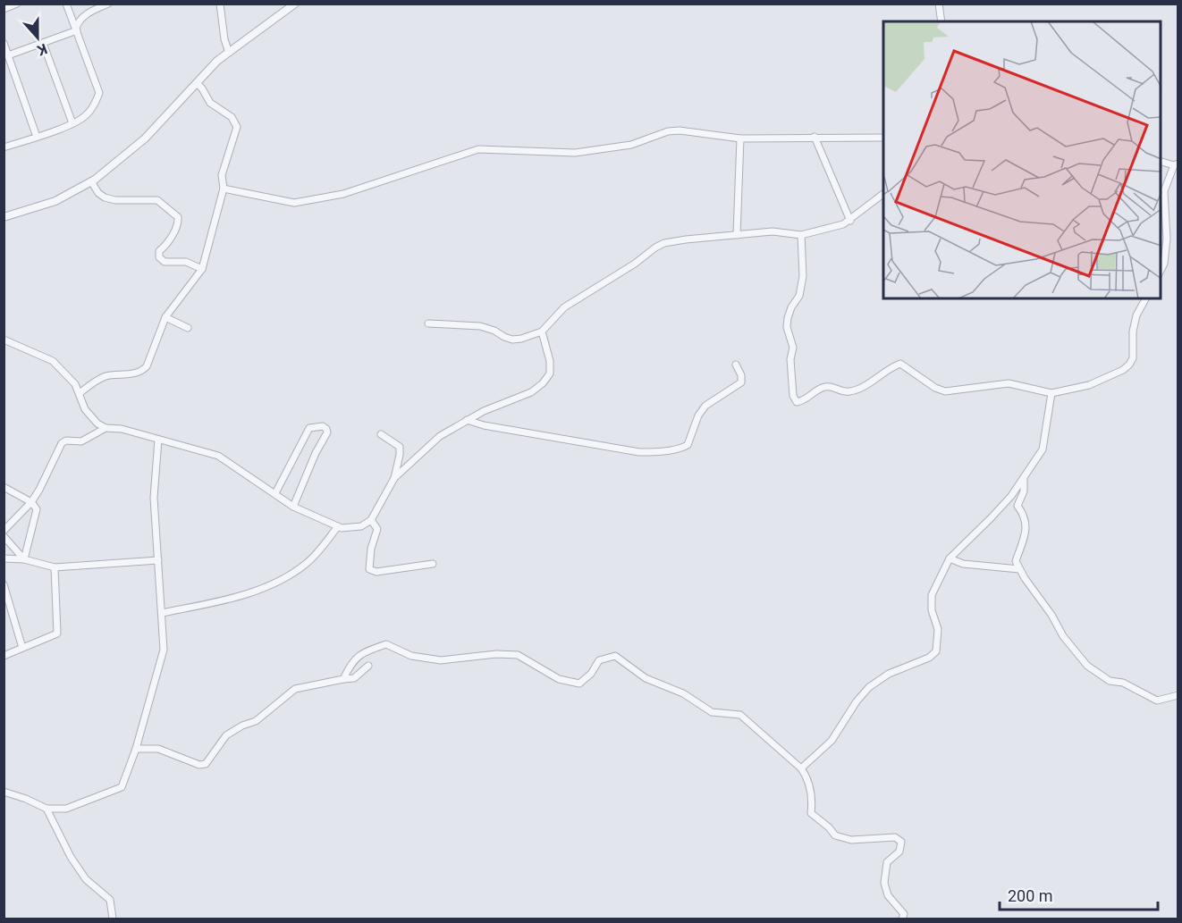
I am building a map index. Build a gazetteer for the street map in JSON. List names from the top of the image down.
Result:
{
  "scale_bar": "200 m",
  "north": "bottom"
}
